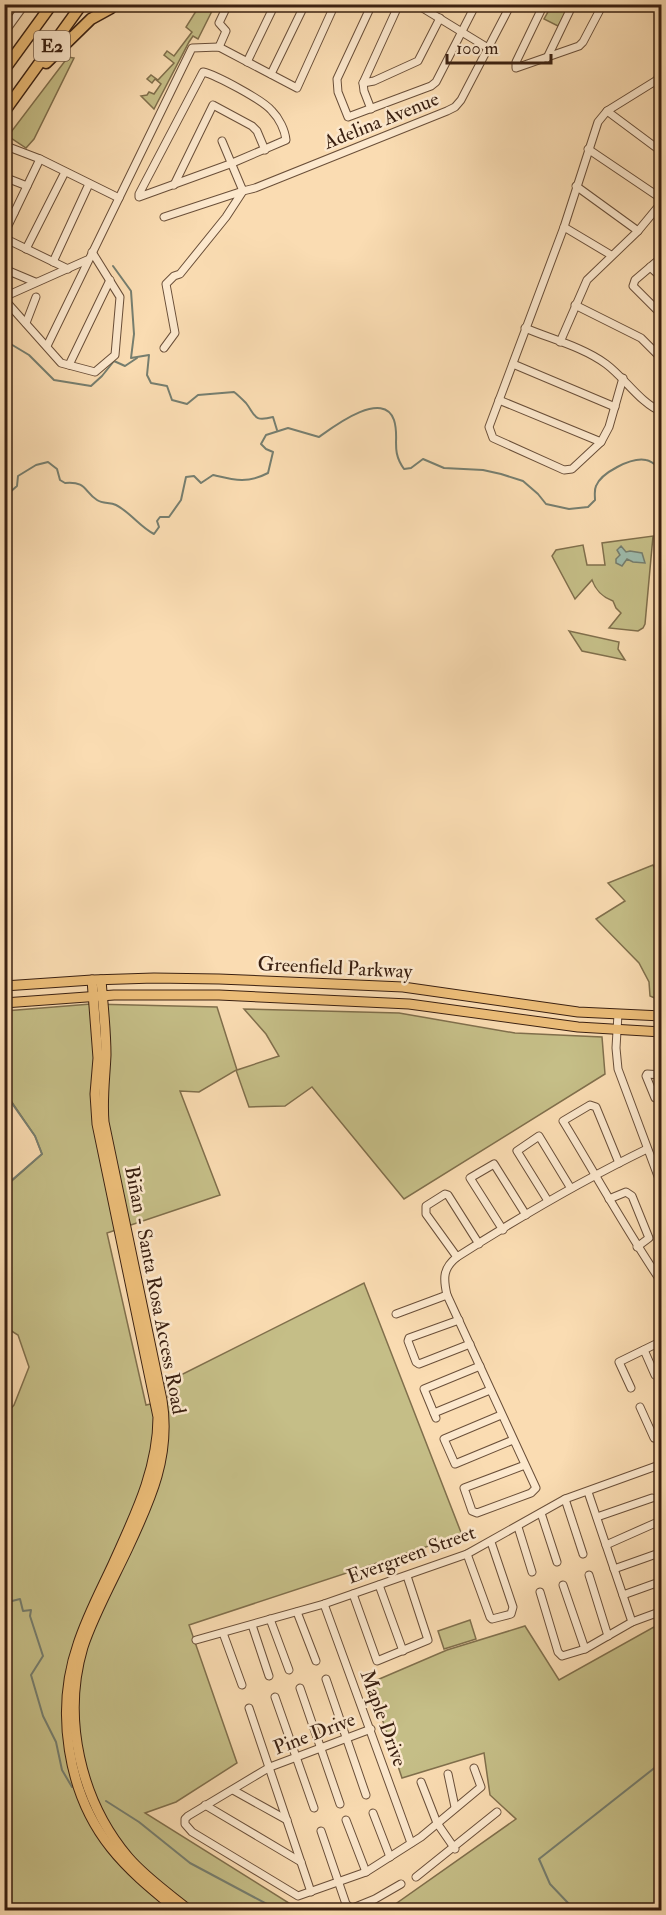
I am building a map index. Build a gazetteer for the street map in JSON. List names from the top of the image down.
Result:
{
  "streets": {
    "highway": ["E2"],
    "main road": ["Greenfield Parkway", "Biñan - Santa Rosa Access Road"],
    "street": [
      "Adelina Avenue",
      "Evergreen Street",
      "Maple Drive",
      "Pine Drive"
    ]
  },
  "crossings": [
    ["Greenfield Parkway", "Biñan - Santa Rosa Access Road"],
    ["Evergreen Street", "Maple Drive"],
    ["Maple Drive", "Pine Drive"]
  ],
  "scale_bar": "100 m"
}
